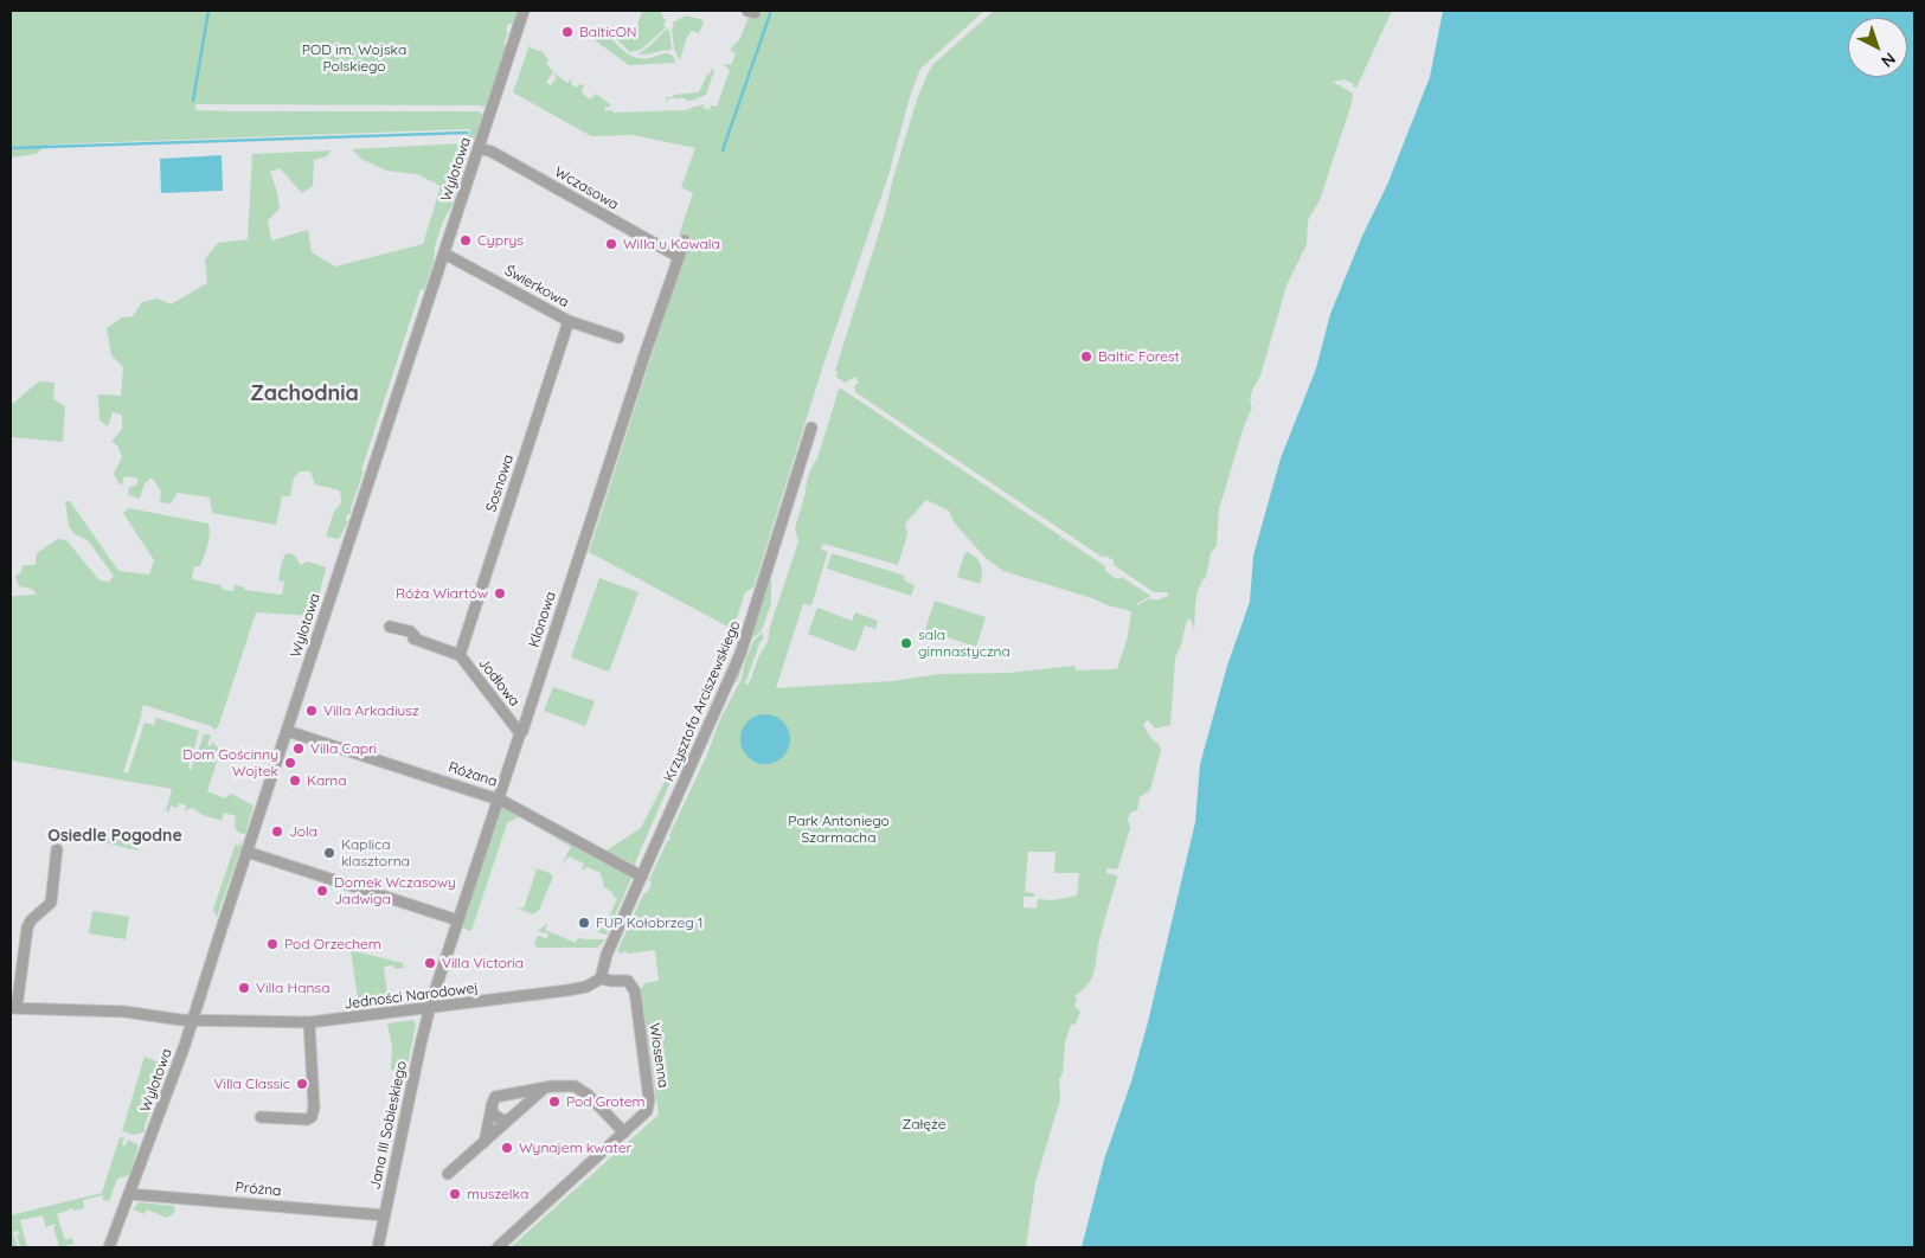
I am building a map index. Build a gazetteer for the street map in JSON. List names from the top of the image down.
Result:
{
  "streets": {
    "street": [
      "Wylotowa",
      "Wczasowa",
      "Świerkowa",
      "Sosnowa",
      "Klonowa",
      "Jodłowa",
      "Krzysztofa Arciszewskiego",
      "Różana",
      "Jedności Narodowej",
      "Wiosenna",
      "Jana III Sobieskiego",
      "Próżna"
    ]
  },
  "crossings": [
    ["Wylotowa", "Wczasowa"],
    ["Wylotowa", "Świerkowa"],
    ["Wylotowa", "Różana"],
    ["Wylotowa", "Jedności Narodowej"],
    ["Wylotowa", "Próżna"],
    ["Wczasowa", "Klonowa"],
    ["Świerkowa", "Sosnowa"],
    ["Sosnowa", "Jodłowa"],
    ["Klonowa", "Jodłowa"],
    ["Klonowa", "Różana"],
    ["Klonowa", "Jedności Narodowej"],
    ["Klonowa", "Jana III Sobieskiego"],
    ["Krzysztofa Arciszewskiego", "Różana"],
    ["Krzysztofa Arciszewskiego", "Jedności Narodowej"],
    ["Jedności Narodowej", "Wiosenna"],
    ["Jedności Narodowej", "Jana III Sobieskiego"],
    ["Jana III Sobieskiego", "Próżna"]
  ],
  "districts": ["Zachodnia", "Osiedle Pogodne"],
  "parks": ["POD im. Wojska Polskiego", "Park Antoniego Szarmacha", "Załęże"],
  "places": [
    "BalticON",
    "Cyprys",
    "Willa u Kowala",
    "Baltic Forest",
    "Róża Wiartów",
    "sala gimnastyczna",
    "Villa Arkadiusz",
    "Villa Capri",
    "Dom Gościnny Wojtek",
    "Kama",
    "Jola",
    "Kaplica klasztorna",
    "Domek Wczasowy Jadwiga",
    "FUP Kołobrzeg 1",
    "Pod Orzechem",
    "Villa Victoria",
    "Villa Hansa",
    "Villa Classic",
    "Pod Grotem",
    "Wynajem kwater",
    "muszelka"
  ],
  "north": "bottom right"
}
